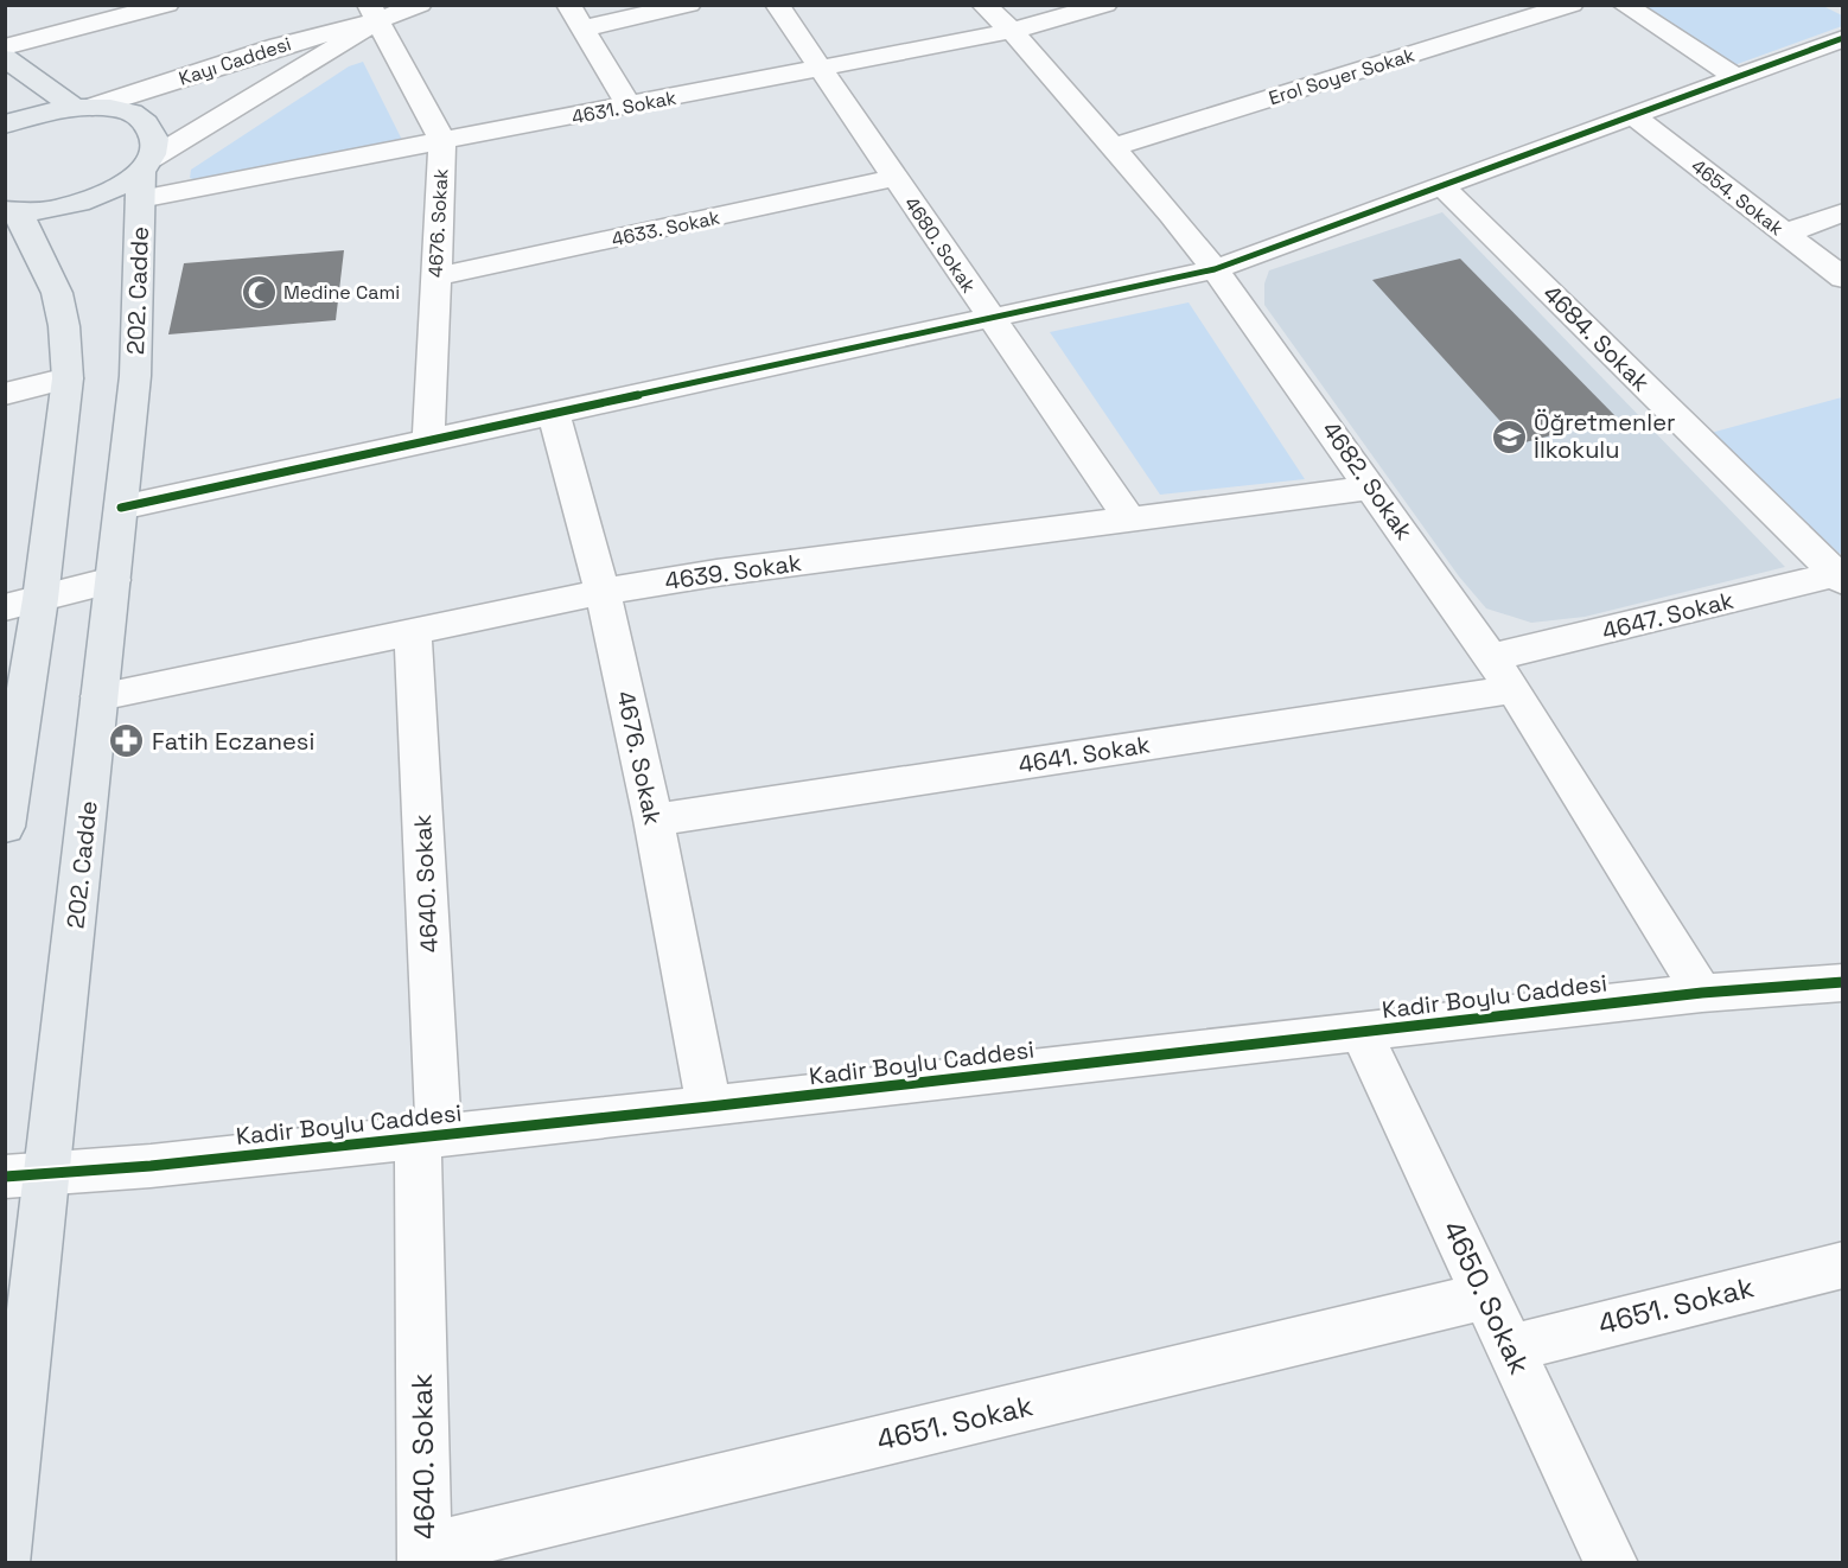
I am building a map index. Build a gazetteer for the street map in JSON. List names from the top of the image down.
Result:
{
  "streets": {
    "main road": ["202. Cadde"],
    "street": [
      "Kayı Caddesi",
      "Erol Soyer Sokak",
      "4631. Sokak",
      "4654. Sokak",
      "4676. Sokak",
      "4633. Sokak",
      "4680. Sokak",
      "4684. Sokak",
      "4682. Sokak",
      "4639. Sokak",
      "4647. Sokak",
      "4641. Sokak",
      "4640. Sokak",
      "Kadir Boylu Caddesi",
      "4650. Sokak",
      "4651. Sokak"
    ]
  },
  "crossings": [
    ["Kayı Caddesi", "4631. Sokak"],
    ["Kayı Caddesi", "4676. Sokak"],
    ["Kayı Caddesi", "202. Cadde"],
    ["Erol Soyer Sokak", "4682. Sokak"],
    ["4631. Sokak", "4676. Sokak"],
    ["4631. Sokak", "4680. Sokak"],
    ["4631. Sokak", "202. Cadde"],
    ["4631. Sokak", "4682. Sokak"],
    ["4676. Sokak", "4633. Sokak"],
    ["4676. Sokak", "4639. Sokak"],
    ["4676. Sokak", "4641. Sokak"],
    ["4676. Sokak", "Kadir Boylu Caddesi"],
    ["4633. Sokak", "4680. Sokak"],
    ["4680. Sokak", "4639. Sokak"],
    ["202. Cadde", "4639. Sokak"],
    ["202. Cadde", "Kadir Boylu Caddesi"],
    ["4684. Sokak", "4647. Sokak"],
    ["4682. Sokak", "4639. Sokak"],
    ["4682. Sokak", "4647. Sokak"],
    ["4682. Sokak", "4641. Sokak"],
    ["4682. Sokak", "Kadir Boylu Caddesi"],
    ["4639. Sokak", "4640. Sokak"],
    ["4640. Sokak", "Kadir Boylu Caddesi"],
    ["4640. Sokak", "4651. Sokak"],
    ["Kadir Boylu Caddesi", "4650. Sokak"],
    ["4650. Sokak", "4651. Sokak"]
  ],
  "places": {
    "mosque": ["Medine Cami"],
    "school or university": ["Öğretmenler İlkokulu"],
    "pharmacy": ["Fatih Eczanesi"]
  }
}
